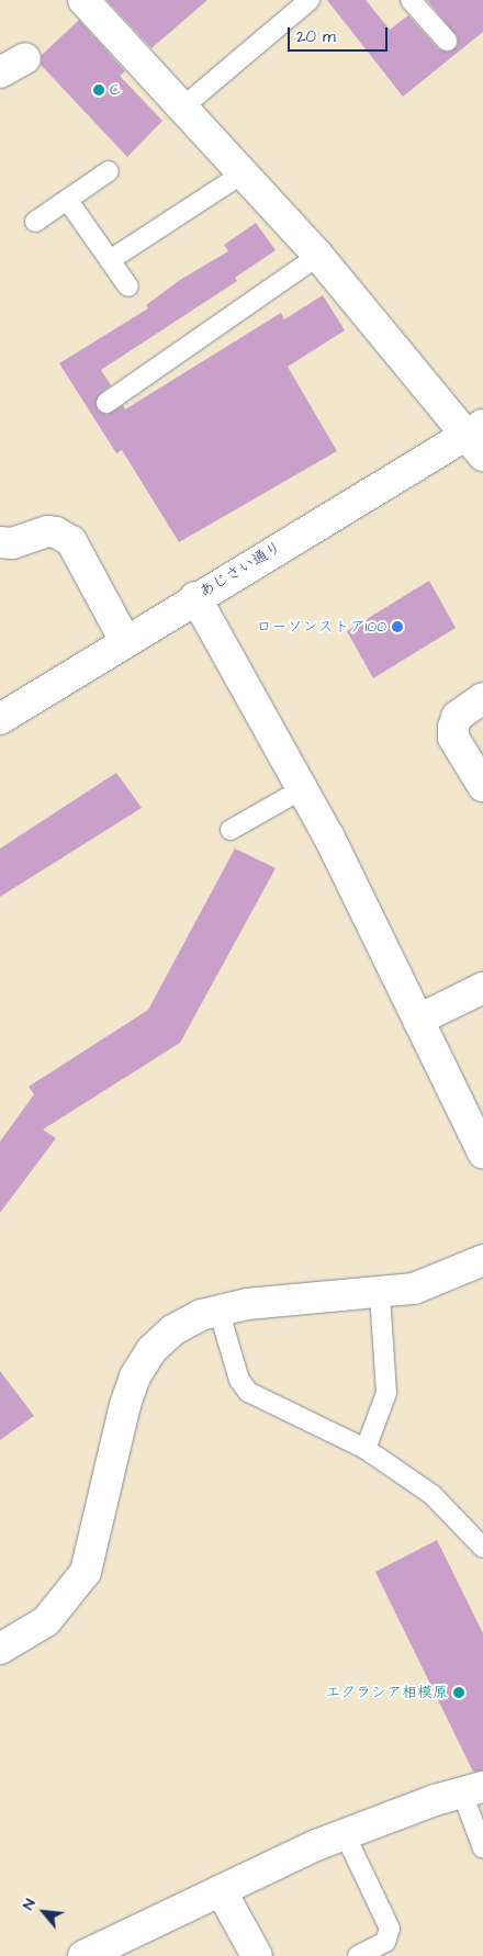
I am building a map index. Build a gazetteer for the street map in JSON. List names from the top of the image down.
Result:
{
  "streets": {
    "street": ["あじさい通り"]
  },
  "places": ["C", "ローソンストア100", "エクラシア相模原"],
  "scale_bar": "20 m",
  "north": "top left"
}
